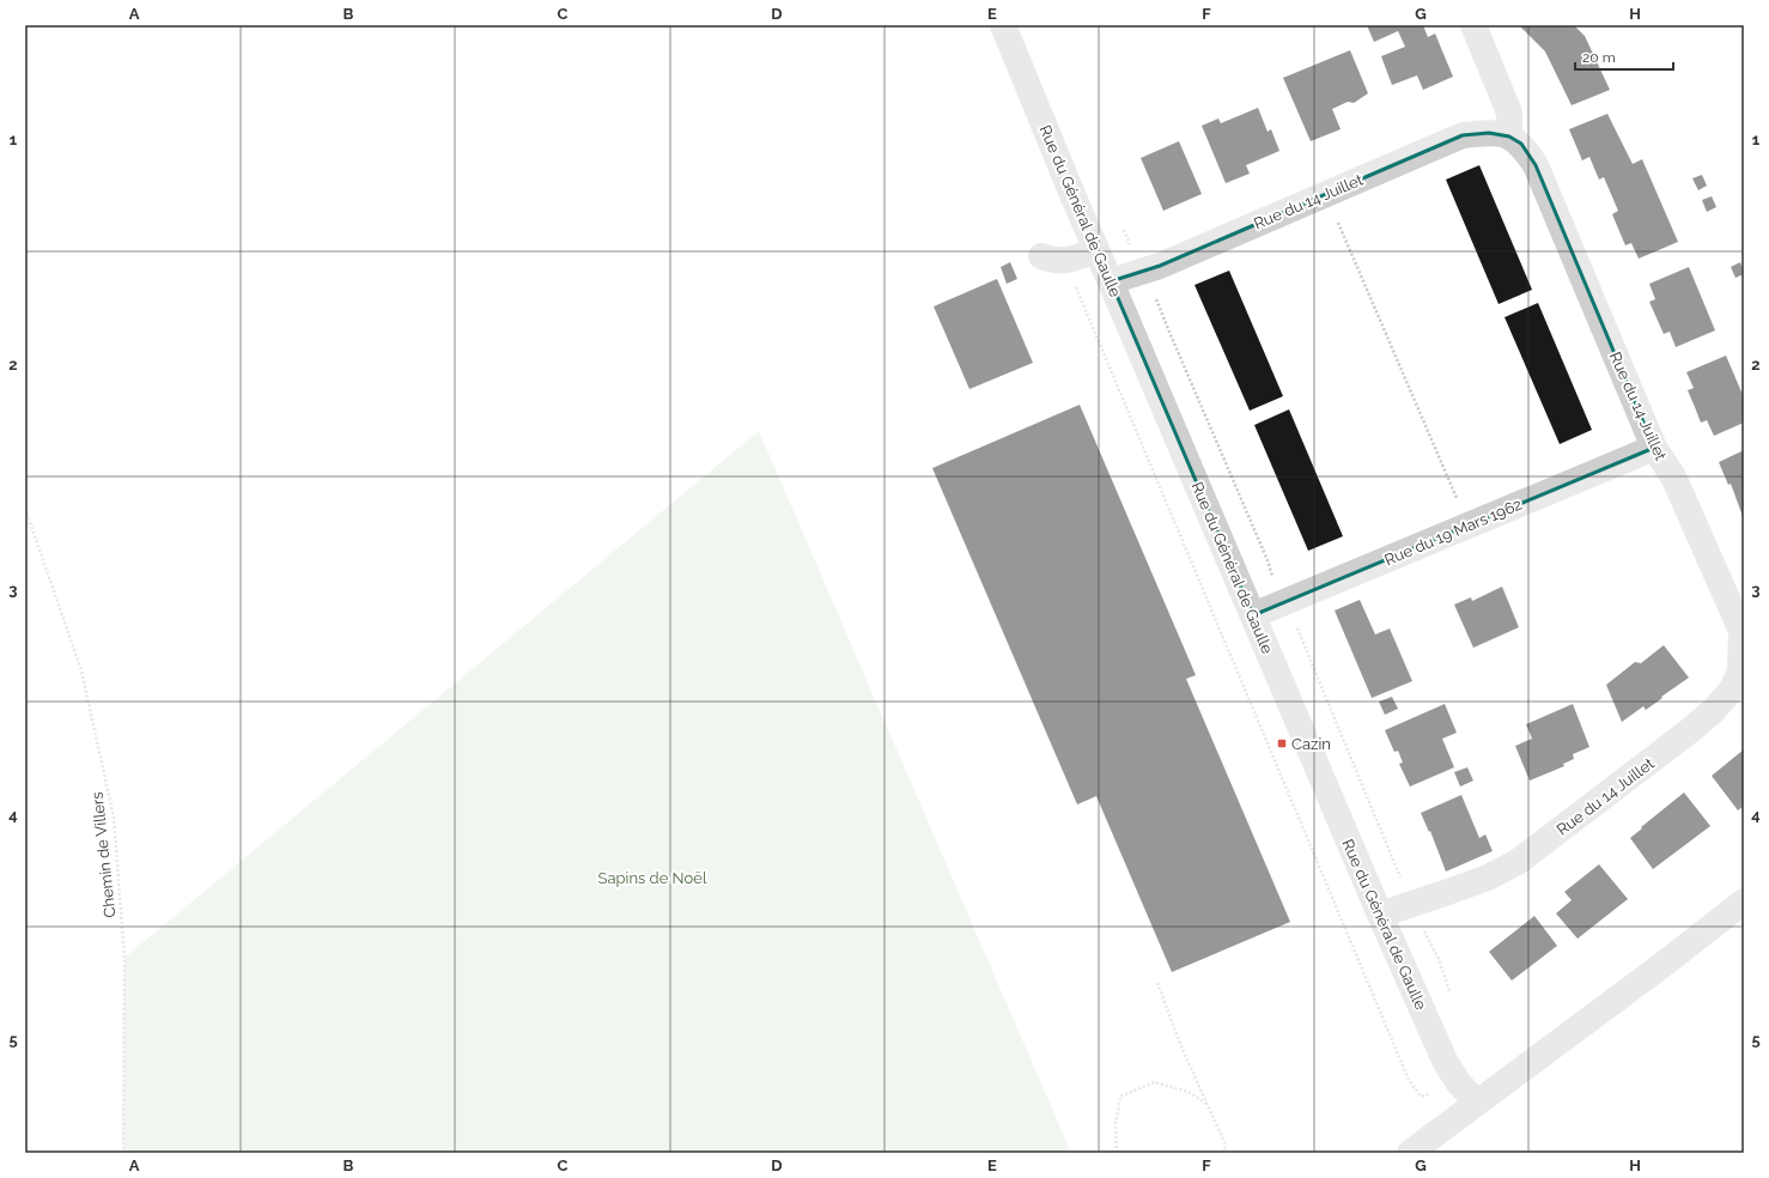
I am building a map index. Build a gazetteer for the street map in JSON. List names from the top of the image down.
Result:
{
  "streets": {
    "street": ["Rue du 14 Juillet", "Rue du Général de Gaulle", "Rue du 19 Mars 1962"],
    "path": ["Chemin de Villers"]
  },
  "crossings": [
    ["Rue du 14 Juillet", "Rue du Général de Gaulle"],
    ["Rue du 14 Juillet", "Rue du 19 Mars 1962"],
    ["Rue du Général de Gaulle", "Rue du 19 Mars 1962"]
  ],
  "parks": ["Sapins de Noël"],
  "places": {
    "transit": ["Cazin"]
  },
  "scale_bar": "20 m",
  "grid": {
    "columns": [
      "A",
      "B",
      "C",
      "D",
      "E",
      "F",
      "G",
      "H"
    ],
    "rows": [
      "1",
      "2",
      "3",
      "4",
      "5"
    ]
  }
}
